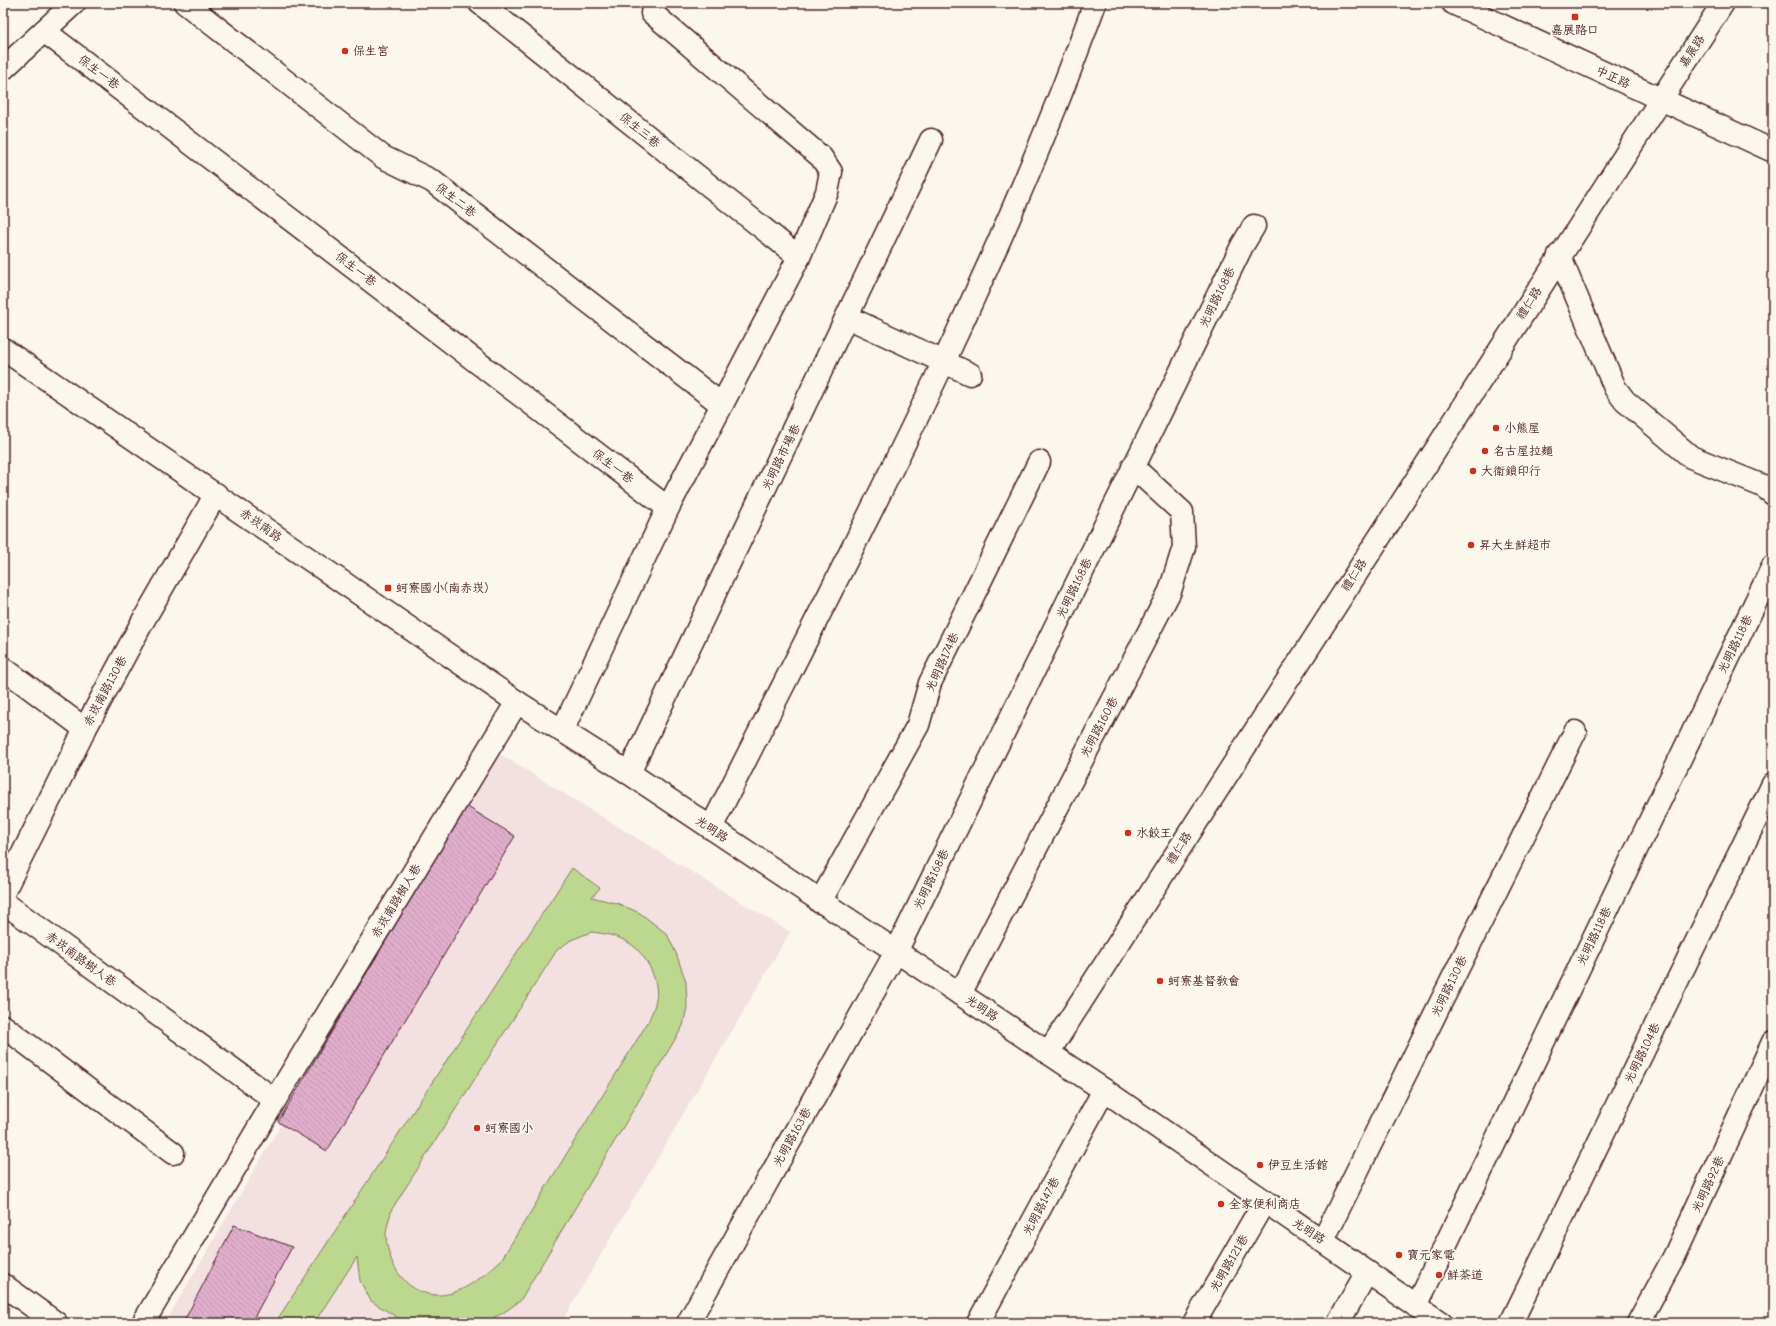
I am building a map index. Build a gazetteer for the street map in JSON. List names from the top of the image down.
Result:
{
  "streets": {
    "street": [
      "嘉展路",
      "保生一巷",
      "中正路",
      "保生三巷",
      "保生二巷",
      "光明路168巷",
      "禮仁路",
      "光明路市場巷",
      "赤崁南路",
      "光明路118巷",
      "光明路174巷",
      "赤崁南路130巷",
      "光明路160巷",
      "光明路",
      "赤崁南路樹人巷",
      "光明路130巷",
      "光明路104巷",
      "光明路163巷",
      "光明路92巷",
      "光明路147巷",
      "光明路121巷"
    ]
  },
  "crossings": [
    ["嘉展路", "中正路"],
    ["嘉展路", "禮仁路"],
    ["中正路", "禮仁路"],
    ["光明路168巷", "光明路160巷"],
    ["光明路168巷", "光明路"],
    ["光明路168巷", "光明路163巷"],
    ["禮仁路", "光明路"],
    ["光明路市場巷", "光明路"],
    ["赤崁南路", "赤崁南路130巷"],
    ["赤崁南路", "光明路"],
    ["赤崁南路", "赤崁南路樹人巷"],
    ["光明路118巷", "光明路"],
    ["光明路174巷", "光明路"],
    ["光明路160巷", "光明路"],
    ["光明路", "赤崁南路樹人巷"],
    ["光明路", "光明路130巷"],
    ["光明路", "光明路163巷"],
    ["光明路", "光明路147巷"],
    ["光明路", "光明路121巷"]
  ],
  "places": {
    "transit": ["嘉展路口", "蚵寮國小(南赤崁)"],
    "other": [
      "保生宮",
      "小熊屋",
      "名古屋拉麵",
      "大衛鎖印行",
      "昇大生鮮超市",
      "水餃王",
      "蚵寮基督教會",
      "蚵寮國小",
      "伊豆生活館",
      "全家便利商店",
      "寶元家電",
      "鮮茶道"
    ]
  }
}
